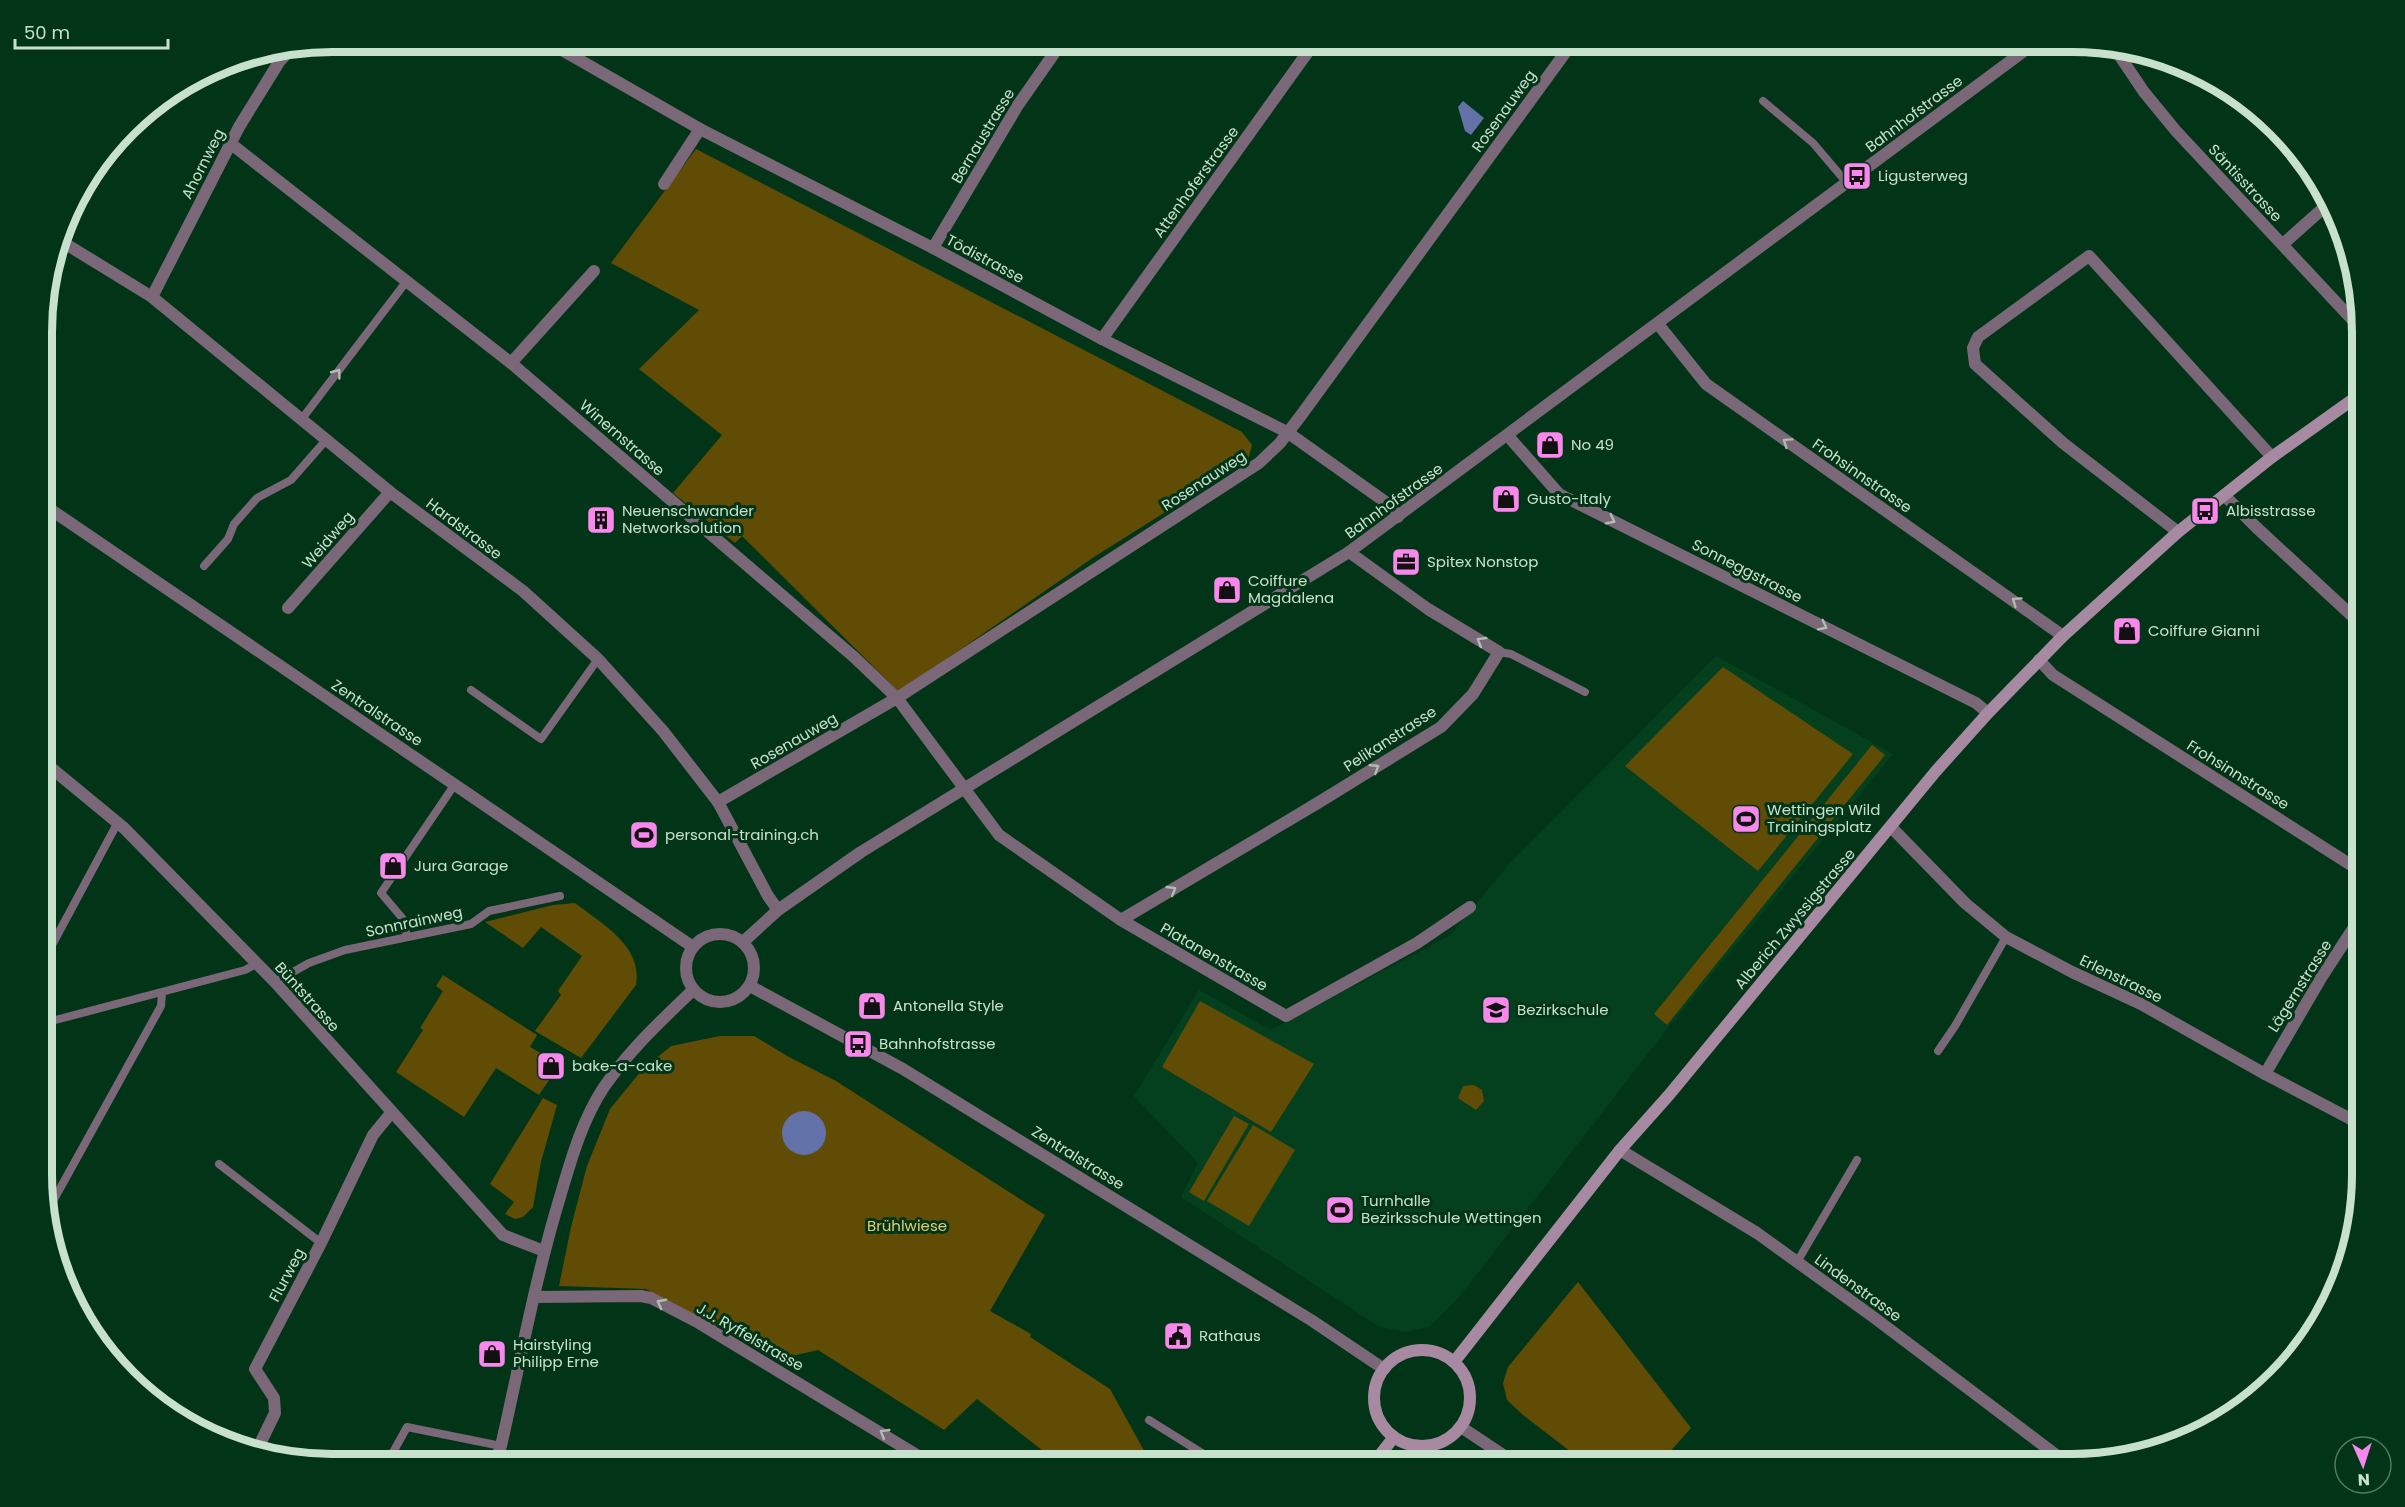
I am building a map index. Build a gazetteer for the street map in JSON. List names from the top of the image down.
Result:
{
  "streets": {
    "street": [
      "Rosenauweg",
      "Bahnhofstrasse",
      "Bernaustrasse",
      "Ahornweg",
      "Attenhoferstrasse",
      "Säntisstrasse",
      "Tödistrasse",
      "Winernstrasse",
      "Frohsinnstrasse",
      "Hardstrasse",
      "Weidweg",
      "Sonneggstrasse",
      "Zentralstrasse",
      "Pelikanstrasse",
      "Alberich Zwyssigstrasse",
      "Platanenstrasse",
      "Erlenstrasse",
      "Lägernstrasse",
      "Büntstrasse",
      "Flurweg",
      "Lindenstrasse",
      "J.J. Ryffelstrasse"
    ],
    "lane": ["Sonnrainweg"]
  },
  "crossings": [
    ["Rosenauweg", "Tödistrasse"],
    ["Rosenauweg", "Winernstrasse"],
    ["Rosenauweg", "Hardstrasse"],
    ["Bahnhofstrasse", "Tödistrasse"],
    ["Bahnhofstrasse", "Winernstrasse"],
    ["Bahnhofstrasse", "Frohsinnstrasse"],
    ["Bahnhofstrasse", "Hardstrasse"],
    ["Bahnhofstrasse", "Sonneggstrasse"],
    ["Bahnhofstrasse", "Zentralstrasse"],
    ["Bahnhofstrasse", "Platanenstrasse"],
    ["Bernaustrasse", "Tödistrasse"],
    ["Ahornweg", "Winernstrasse"],
    ["Ahornweg", "Hardstrasse"],
    ["Attenhoferstrasse", "Tödistrasse"],
    ["Winernstrasse", "Platanenstrasse"],
    ["Frohsinnstrasse", "Alberich Zwyssigstrasse"],
    ["Hardstrasse", "Weidweg"],
    ["Sonneggstrasse", "Alberich Zwyssigstrasse"],
    ["Zentralstrasse", "Alberich Zwyssigstrasse"],
    ["Pelikanstrasse", "Platanenstrasse"],
    ["Alberich Zwyssigstrasse", "Erlenstrasse"],
    ["Alberich Zwyssigstrasse", "Lindenstrasse"],
    ["Sonnrainweg", "Büntstrasse"],
    ["Erlenstrasse", "Lägernstrasse"],
    ["Büntstrasse", "Flurweg"]
  ],
  "one_way": [
    "Frohsinnstrasse",
    "Sonneggstrasse",
    "Pelikanstrasse",
    "J.J. Ryffelstrasse"
  ],
  "parks": ["Brühlwiese"],
  "places": {
    "bus stop": ["Ligusterweg", "Albisstrasse", "Bahnhofstrasse"],
    "shop": [
      "No 49",
      "Gusto-Italy",
      "Coiffure Magdalena",
      "Coiffure Gianni",
      "Jura Garage",
      "Antonella Style",
      "bake-a-cake",
      "Hairstyling Philipp Erne"
    ],
    "building": ["Neuenschwander Networksolution"],
    "office": ["Spitex Nonstop"],
    "sports": ["Wettingen Wild Trainingsplatz", "personal-training.ch", "Turnhalle Bezirksschule Wettingen"],
    "school or university": ["Bezirkschule"],
    "public building": ["Rathaus"]
  },
  "scale_bar": "50 m",
  "north": "bottom"
}
